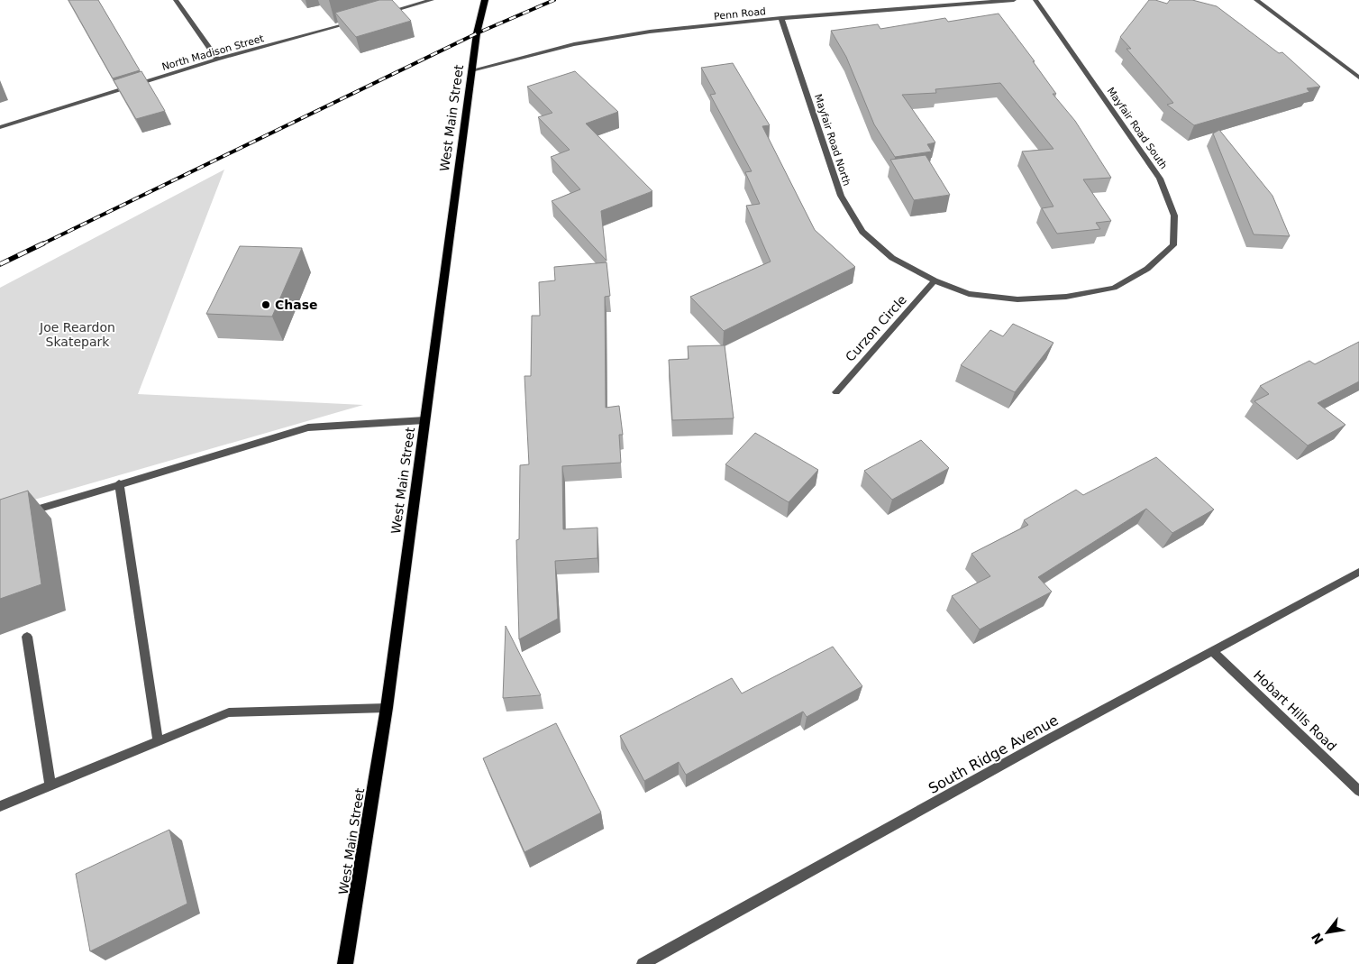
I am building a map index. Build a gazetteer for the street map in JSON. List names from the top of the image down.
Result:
{
  "streets": {
    "main road": ["West Main Street"],
    "street": [
      "Penn Road",
      "North Madison Street",
      "Mayfair Road South",
      "Mayfair Road North",
      "Curzon Circle",
      "Hobart Hills Road",
      "South Ridge Avenue"
    ]
  },
  "crossings": [
    ["Penn Road", "West Main Street"],
    ["Penn Road", "Mayfair Road North"],
    ["Mayfair Road South", "Mayfair Road North"],
    ["Mayfair Road South", "Curzon Circle"],
    ["Mayfair Road North", "Curzon Circle"],
    ["Hobart Hills Road", "South Ridge Avenue"]
  ],
  "parks": ["Joe Reardon Skatepark"],
  "places": ["Chase"],
  "north": "bottom left"
}
